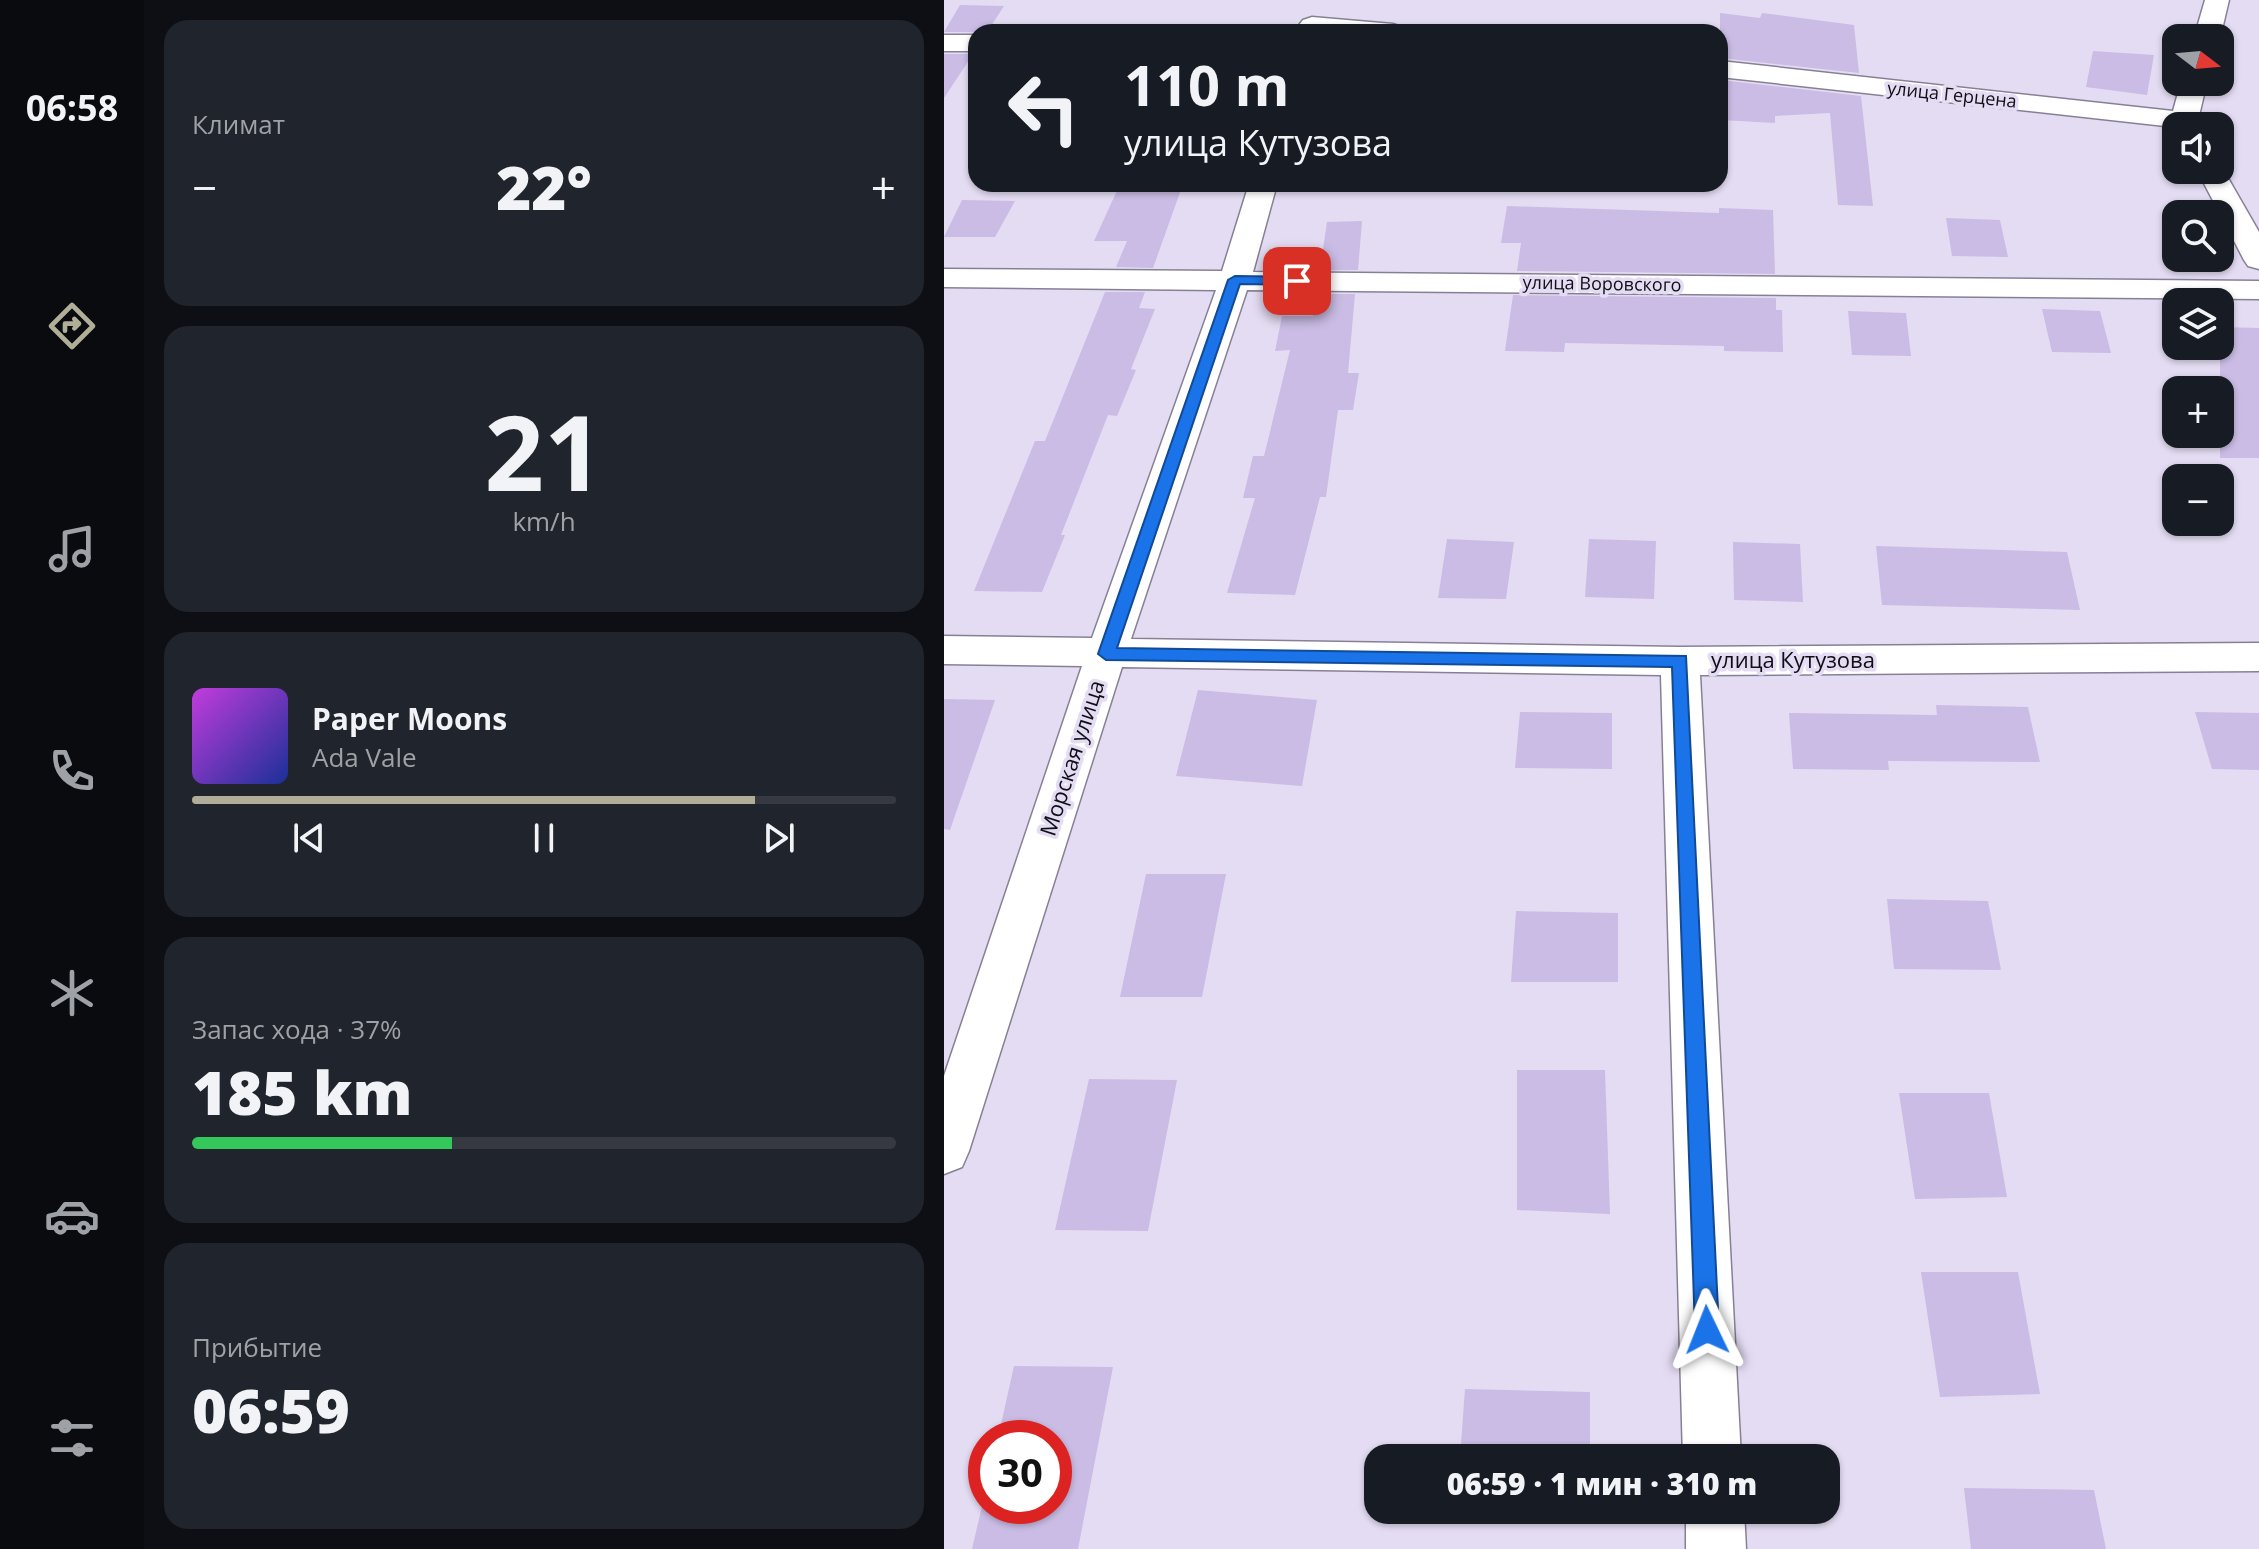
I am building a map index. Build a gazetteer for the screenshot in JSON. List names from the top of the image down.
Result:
{
  "streets": {
    "street": [
      "улица Герцена",
      "улица Воровского",
      "улица Кутузова",
      "Морская улица"
    ]
  },
  "crossings": [
    ["улица Воровского", "Морская улица"],
    ["улица Кутузова", "Морская улица"]
  ],
  "north": "right",
  "page": {
    "tabs": "06:58",
    "tile": [
      "Климат",
      ["21", "km/h"],
      ["Запас хода · 37%", "185 km"],
      ["Прибытие", "06:59"]
    ],
    "map_buttons": ["+", "−"],
    "turn": ["110 m", "улица Кутузова"],
    "heat": ["−", "22°", "+"],
    "song": ["Paper Moons", "Ada Vale"],
    "limit": "30",
    "trip": "06:59 · 1 мин · 310 m"
  }
}
